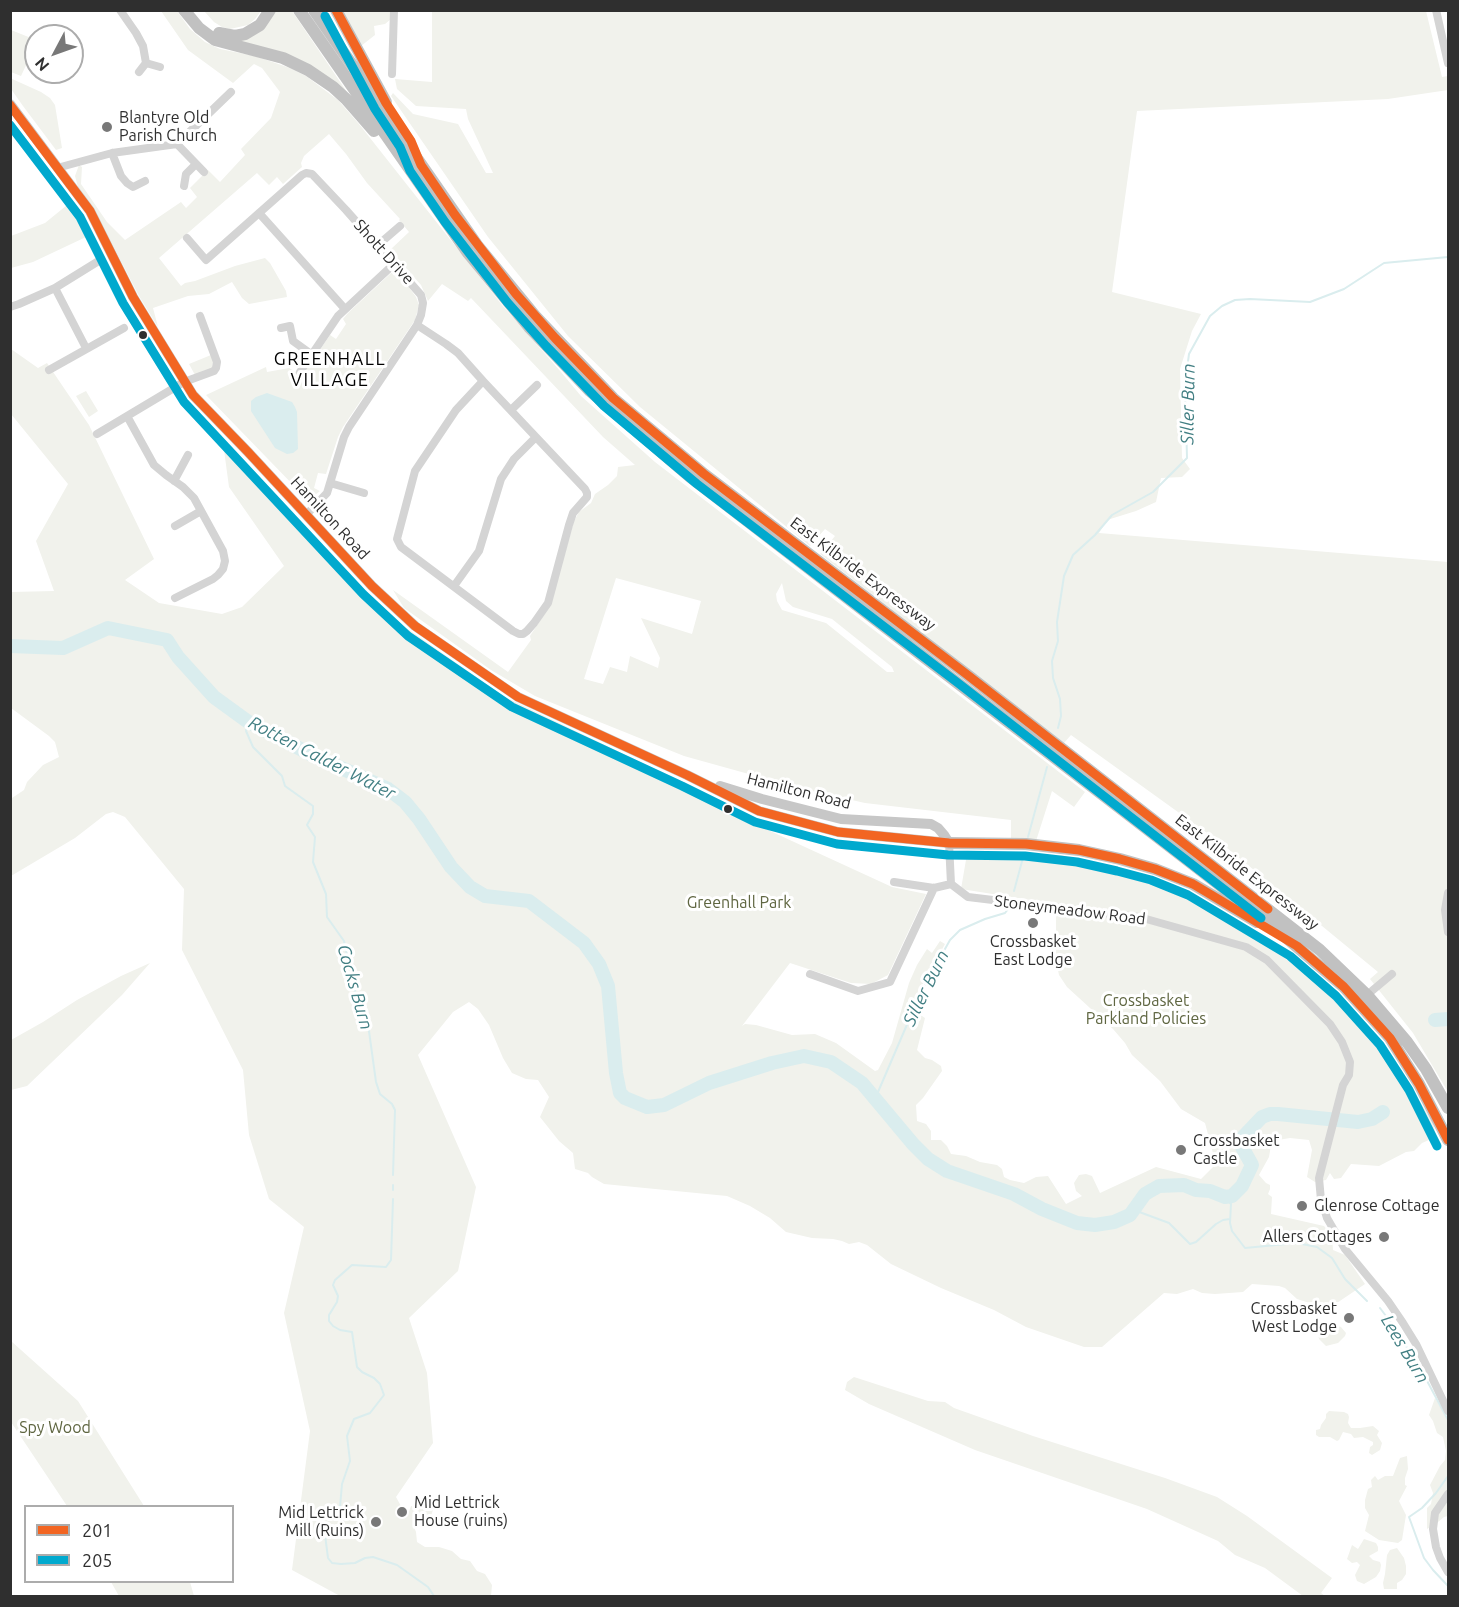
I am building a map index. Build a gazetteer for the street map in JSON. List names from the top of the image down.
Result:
{
  "streets": {
    "highway": ["East Kilbride Expressway"],
    "main road": ["Hamilton Road"],
    "street": ["Shott Drive", "Stoneymeadow Road"]
  },
  "crossings": [
    ["Shott Drive", "Hamilton Road"]
  ],
  "districts": ["GREENHALL VILLAGE"],
  "water": [
    "Siller Burn",
    "Rotten Calder Water",
    "Cocks Burn",
    "Lees Burn"
  ],
  "parks": ["Greenhall Park", "Crossbasket Parkland Policies", "Spy Wood"],
  "places": [
    "Blantyre Old Parish Church",
    "Crossbasket East Lodge",
    "Crossbasket Castle",
    "Glenrose Cottage",
    "Allers Cottages",
    "Crossbasket West Lodge",
    "Mid Lettrick House (ruins)",
    "Mid Lettrick Mill (Ruins)"
  ],
  "lines": ["transit line 201", "transit line 205"],
  "legend": ["201", "205"],
  "north": "bottom left"
}
